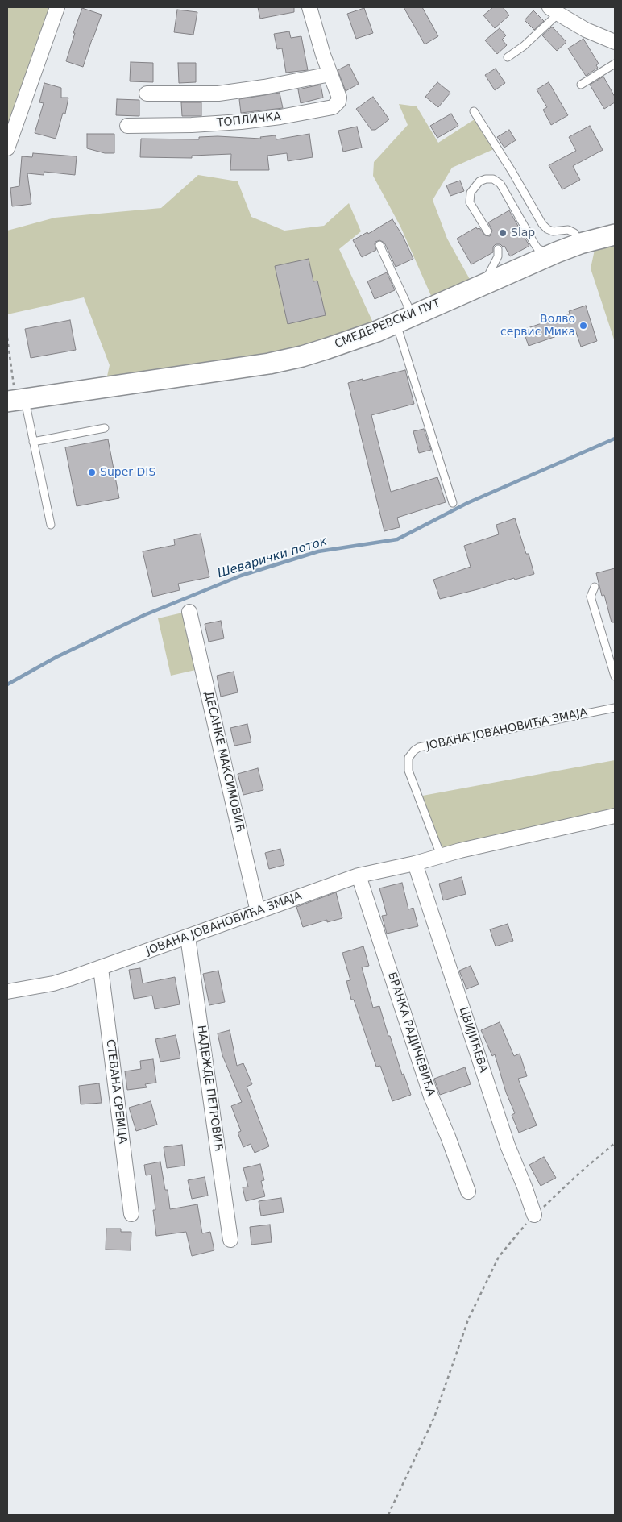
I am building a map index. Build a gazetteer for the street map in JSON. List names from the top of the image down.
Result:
{
  "streets": {
    "main road": ["СМЕДЕРЕВСКИ ПУТ"],
    "street": [
      "ТОПЛИЧКА",
      "ЈОВАНА ЈОВАНОВИЋА ЗМАЈА",
      "ДЕСАНКЕ МАКСИМОВИЋ",
      "БРАНКА РАДИЧЕВИЋА",
      "ЦВИЈИЋЕВА",
      "НАДЕЖДЕ ПЕТРОВИЋ",
      "СТЕВАНА СРЕМЦА"
    ]
  },
  "crossings": [
    ["ЈОВАНА ЈОВАНОВИЋА ЗМАЈА", "ДЕСАНКЕ МАКСИМОВИЋ"],
    ["ЈОВАНА ЈОВАНОВИЋА ЗМАЈА", "БРАНКА РАДИЧЕВИЋА"],
    ["ЈОВАНА ЈОВАНОВИЋА ЗМАЈА", "ЦВИЈИЋЕВА"],
    ["ЈОВАНА ЈОВАНОВИЋА ЗМАЈА", "НАДЕЖДЕ ПЕТРОВИЋ"],
    ["ЈОВАНА ЈОВАНОВИЋА ЗМАЈА", "СТЕВАНА СРЕМЦА"]
  ],
  "water": ["Шеварички поток"],
  "places": ["Slap", "Волво сервис Мика", "Super DIS"]
}
